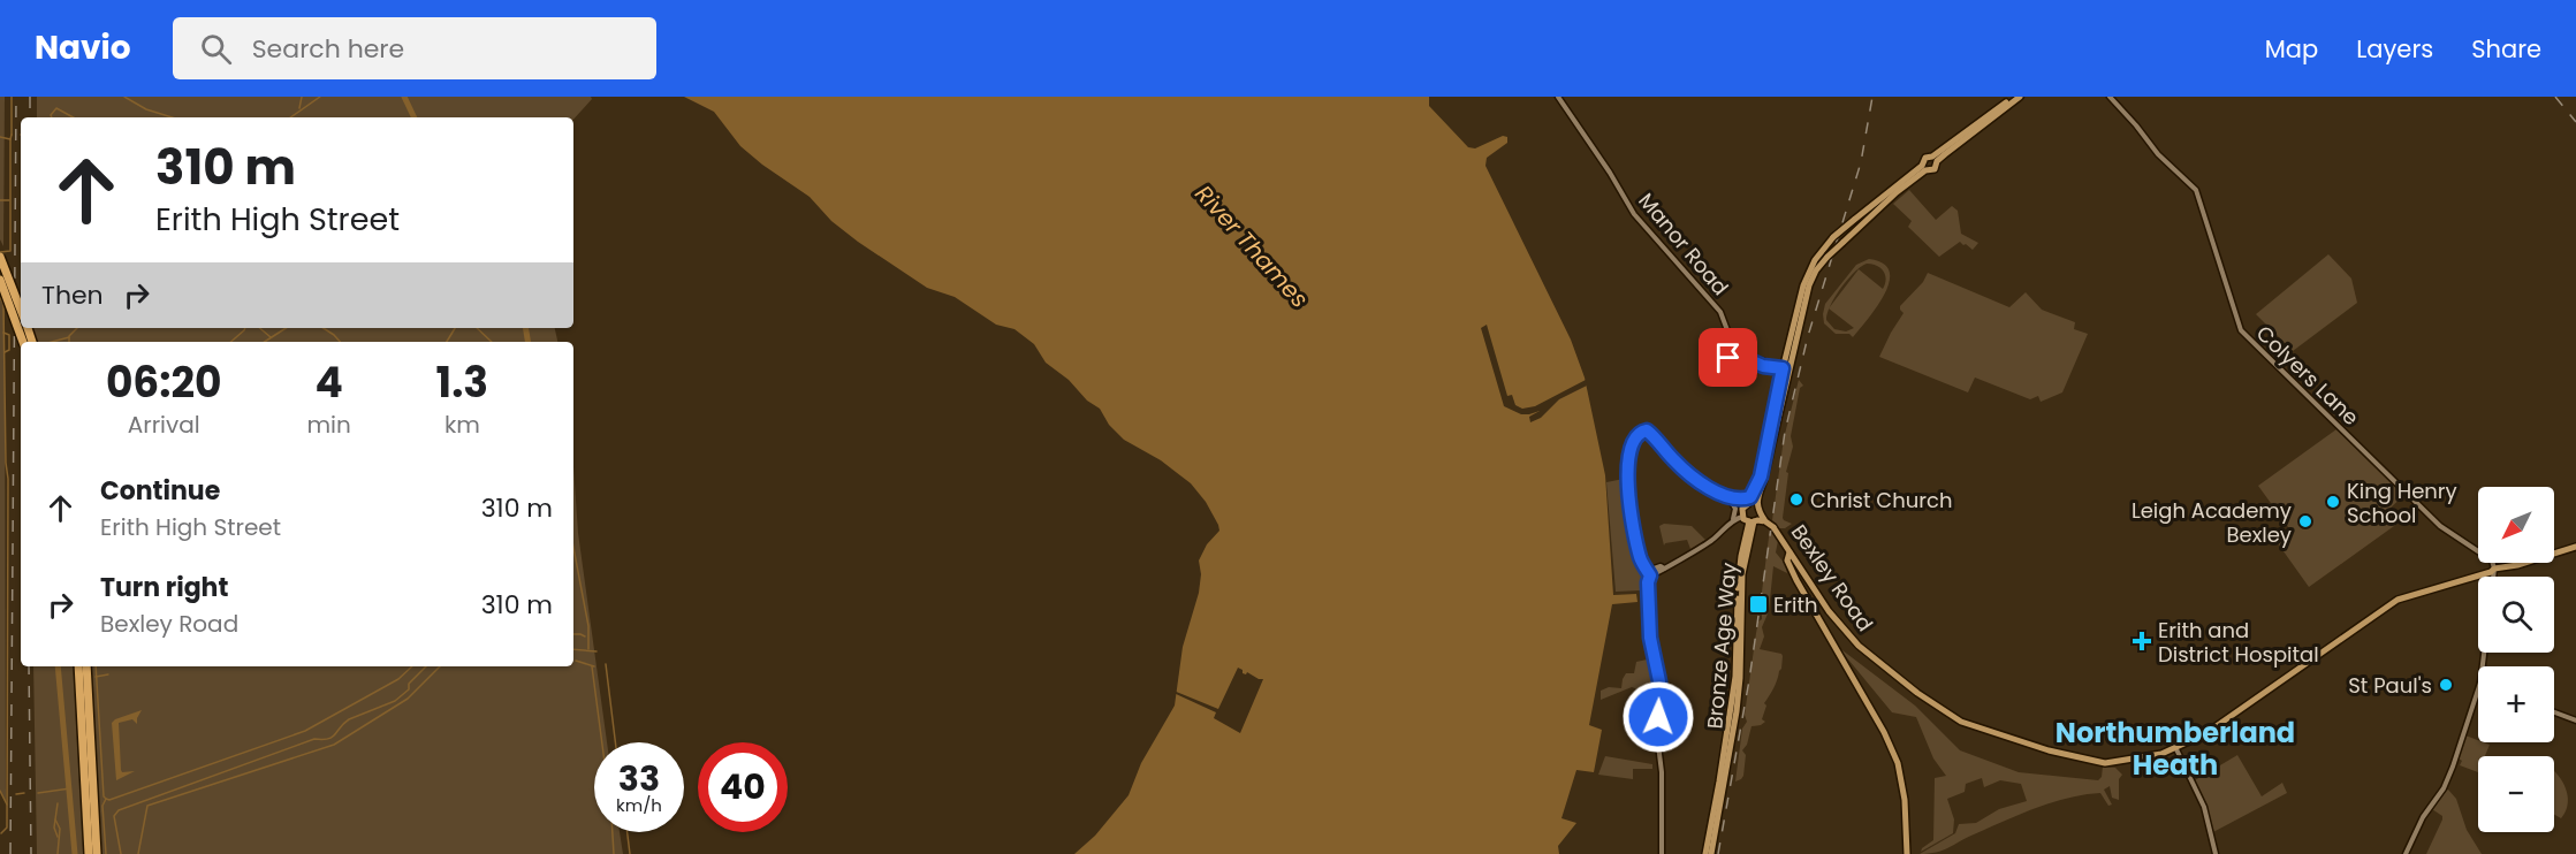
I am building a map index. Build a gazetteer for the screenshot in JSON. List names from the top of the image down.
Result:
{
  "streets": {
    "main road": ["Bexley Road", "Bronze Age Way"],
    "street": ["Manor Road", "Colyers Lane"]
  },
  "crossings": [
    ["Colyers Lane", "Bexley Road"],
    ["Bexley Road", "Bronze Age Way"]
  ],
  "districts": ["Northumberland Heath"],
  "water": ["River Thames"],
  "places": {
    "other": [
      "Christ Church",
      "King Henry School",
      "Leigh Academy Bexley",
      "St Paul's"
    ],
    "transit": ["Erith"],
    "health": ["Erith and District Hospital"]
  },
  "north": "bottom left",
  "page": {
    "header": "Navio",
    "search": "Search here",
    "nav": ["Map", "Layers", "Share"],
    "turn": ["310 m", "Erith High Street"],
    "then": "Then",
    "eta": [
      "06:20",
      "Arrival",
      "4",
      "min",
      "1.3",
      "km"
    ],
    "list": [
      {
        "name": "Continue",
        "note": "Erith High Street",
        "value": "310 m"
      },
      {
        "name": "Turn right",
        "note": "Bexley Road",
        "value": "310 m"
      }
    ],
    "map_buttons": ["+", "−"],
    "speed": "33 km/h",
    "limit": "40"
  }
}
